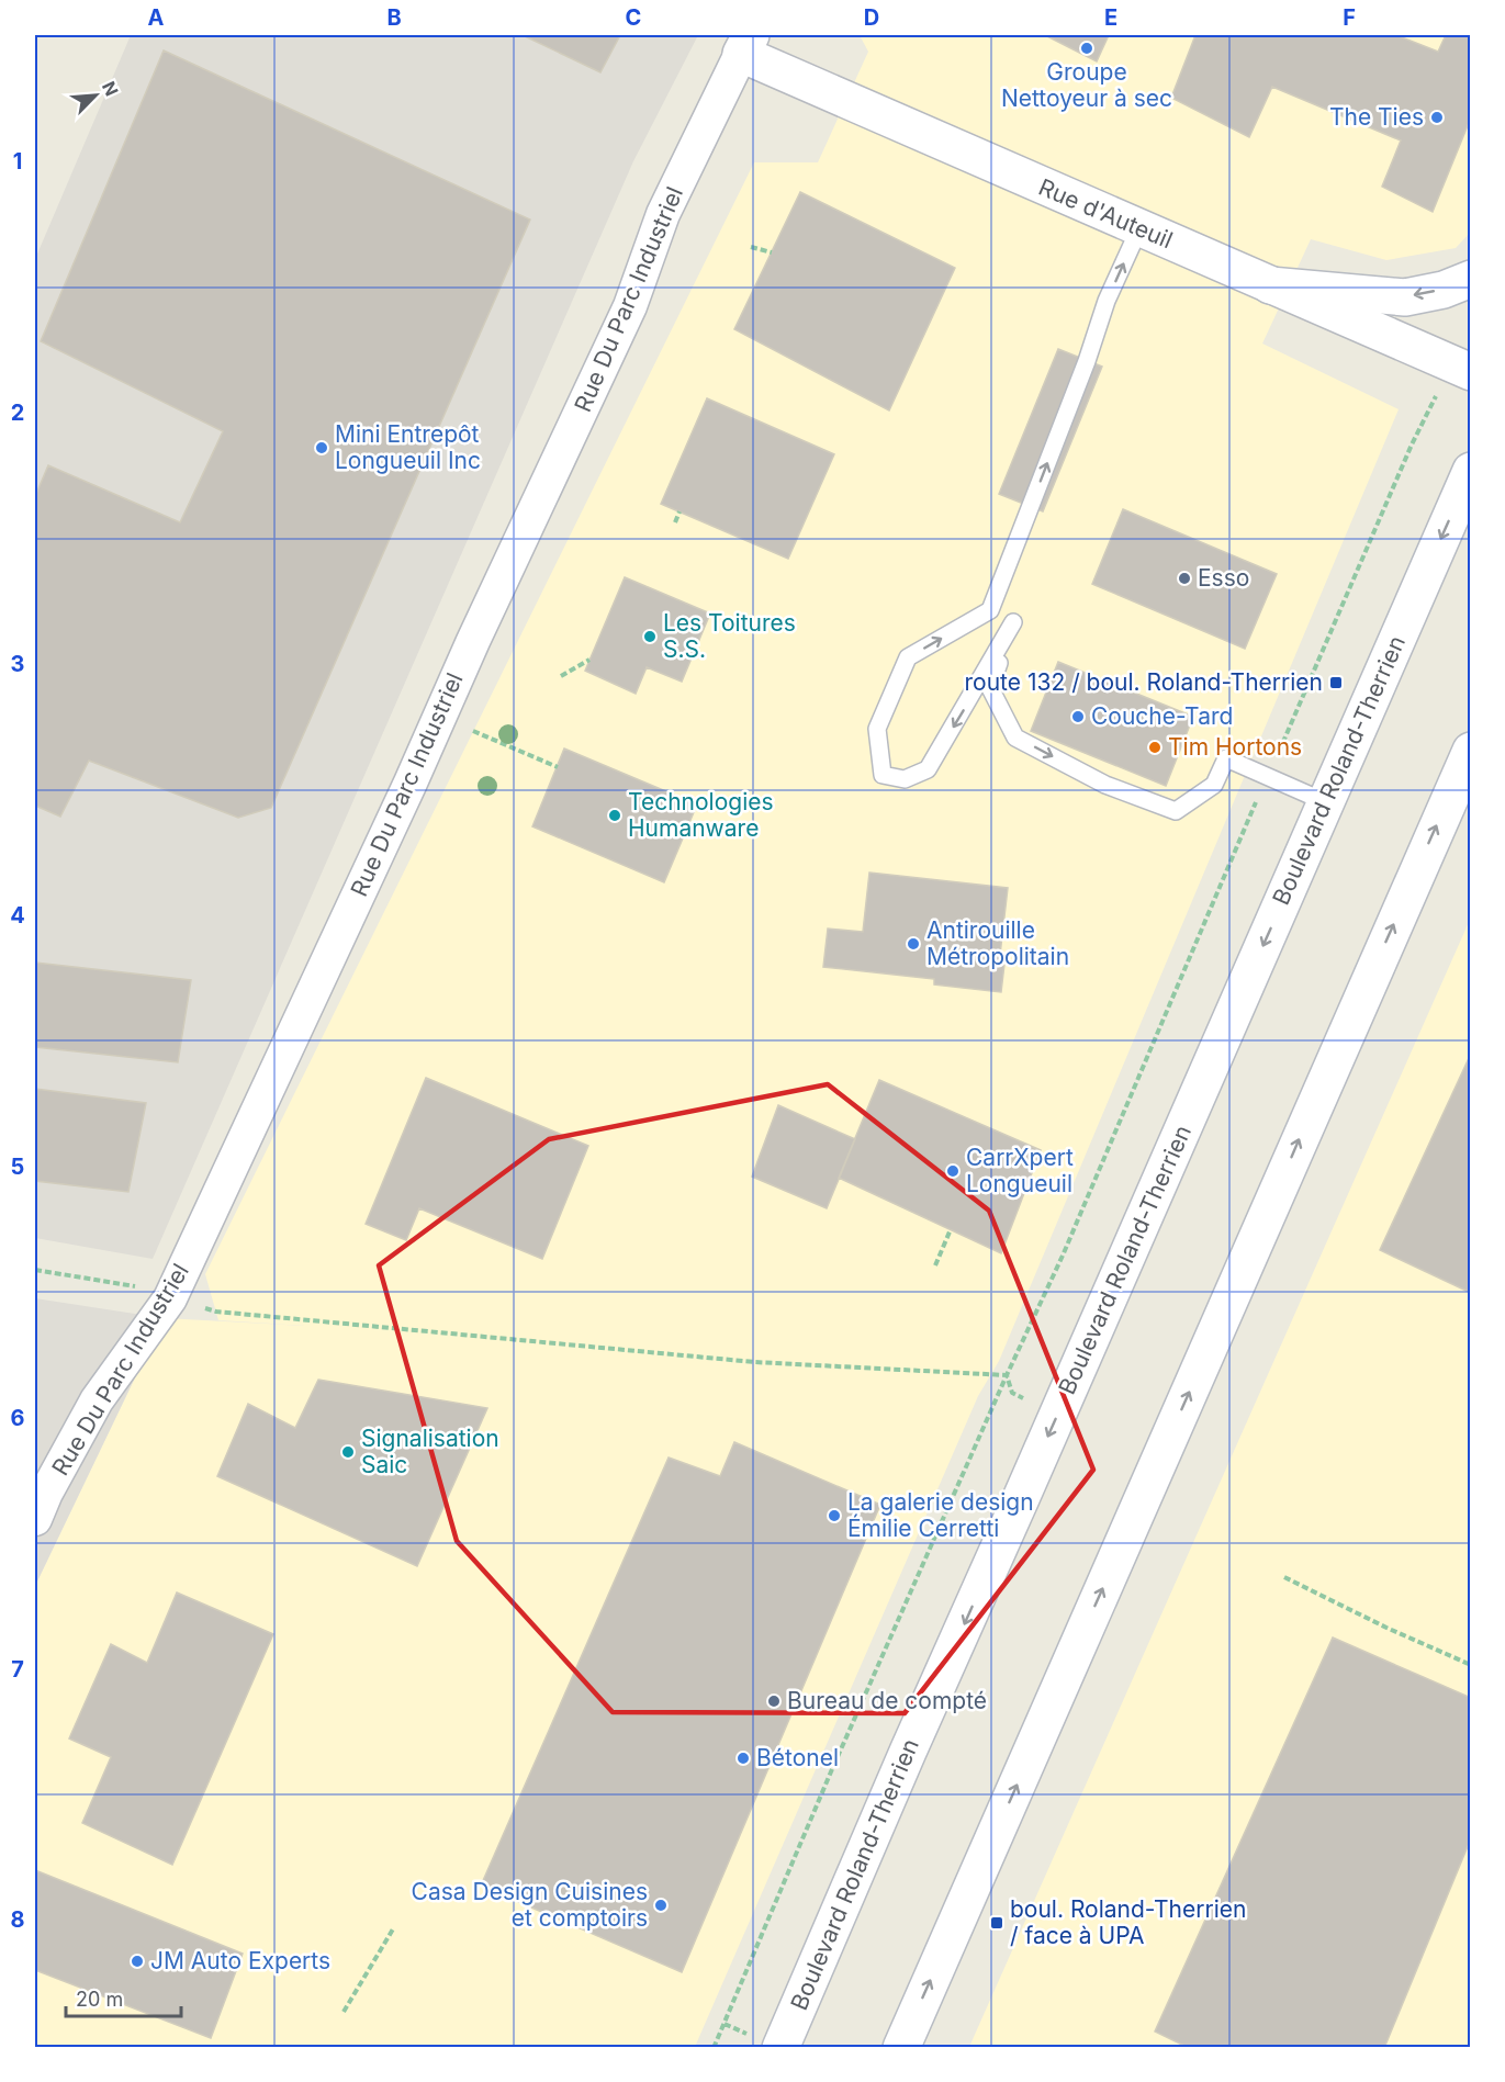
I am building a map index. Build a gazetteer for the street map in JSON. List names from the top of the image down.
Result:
{
  "streets": {
    "main road": ["Rue d'Auteuil", "Boulevard Roland-Therrien"],
    "street": ["Rue Du Parc Industriel"]
  },
  "crossings": [
    ["Rue d'Auteuil", "Rue Du Parc Industriel"]
  ],
  "places": {
    "other": [
      "Groupe Nettoyeur à sec",
      "The Ties",
      "Mini Entrepôt Longueuil Inc",
      "Esso",
      "Les Toitures S.S.",
      "Couche-Tard",
      "Tim Hortons",
      "Technologies Humanware",
      "Antirouille Métropolitain",
      "CarrXpert Longueuil",
      "Signalisation Saic",
      "La galerie design Émilie Cerretti",
      "Bureau de compté",
      "Bétonel",
      "Casa Design Cuisines et comptoirs",
      "JM Auto Experts"
    ],
    "transit": ["route 132 / boul. Roland-Therrien", "boul. Roland-Therrien / face à UPA"]
  },
  "scale_bar": "20 m",
  "north": "top right",
  "grid": {
    "columns": [
      "A",
      "B",
      "C",
      "D",
      "E",
      "F"
    ],
    "rows": [
      "1",
      "2",
      "3",
      "4",
      "5",
      "6",
      "7",
      "8"
    ]
  }
}
